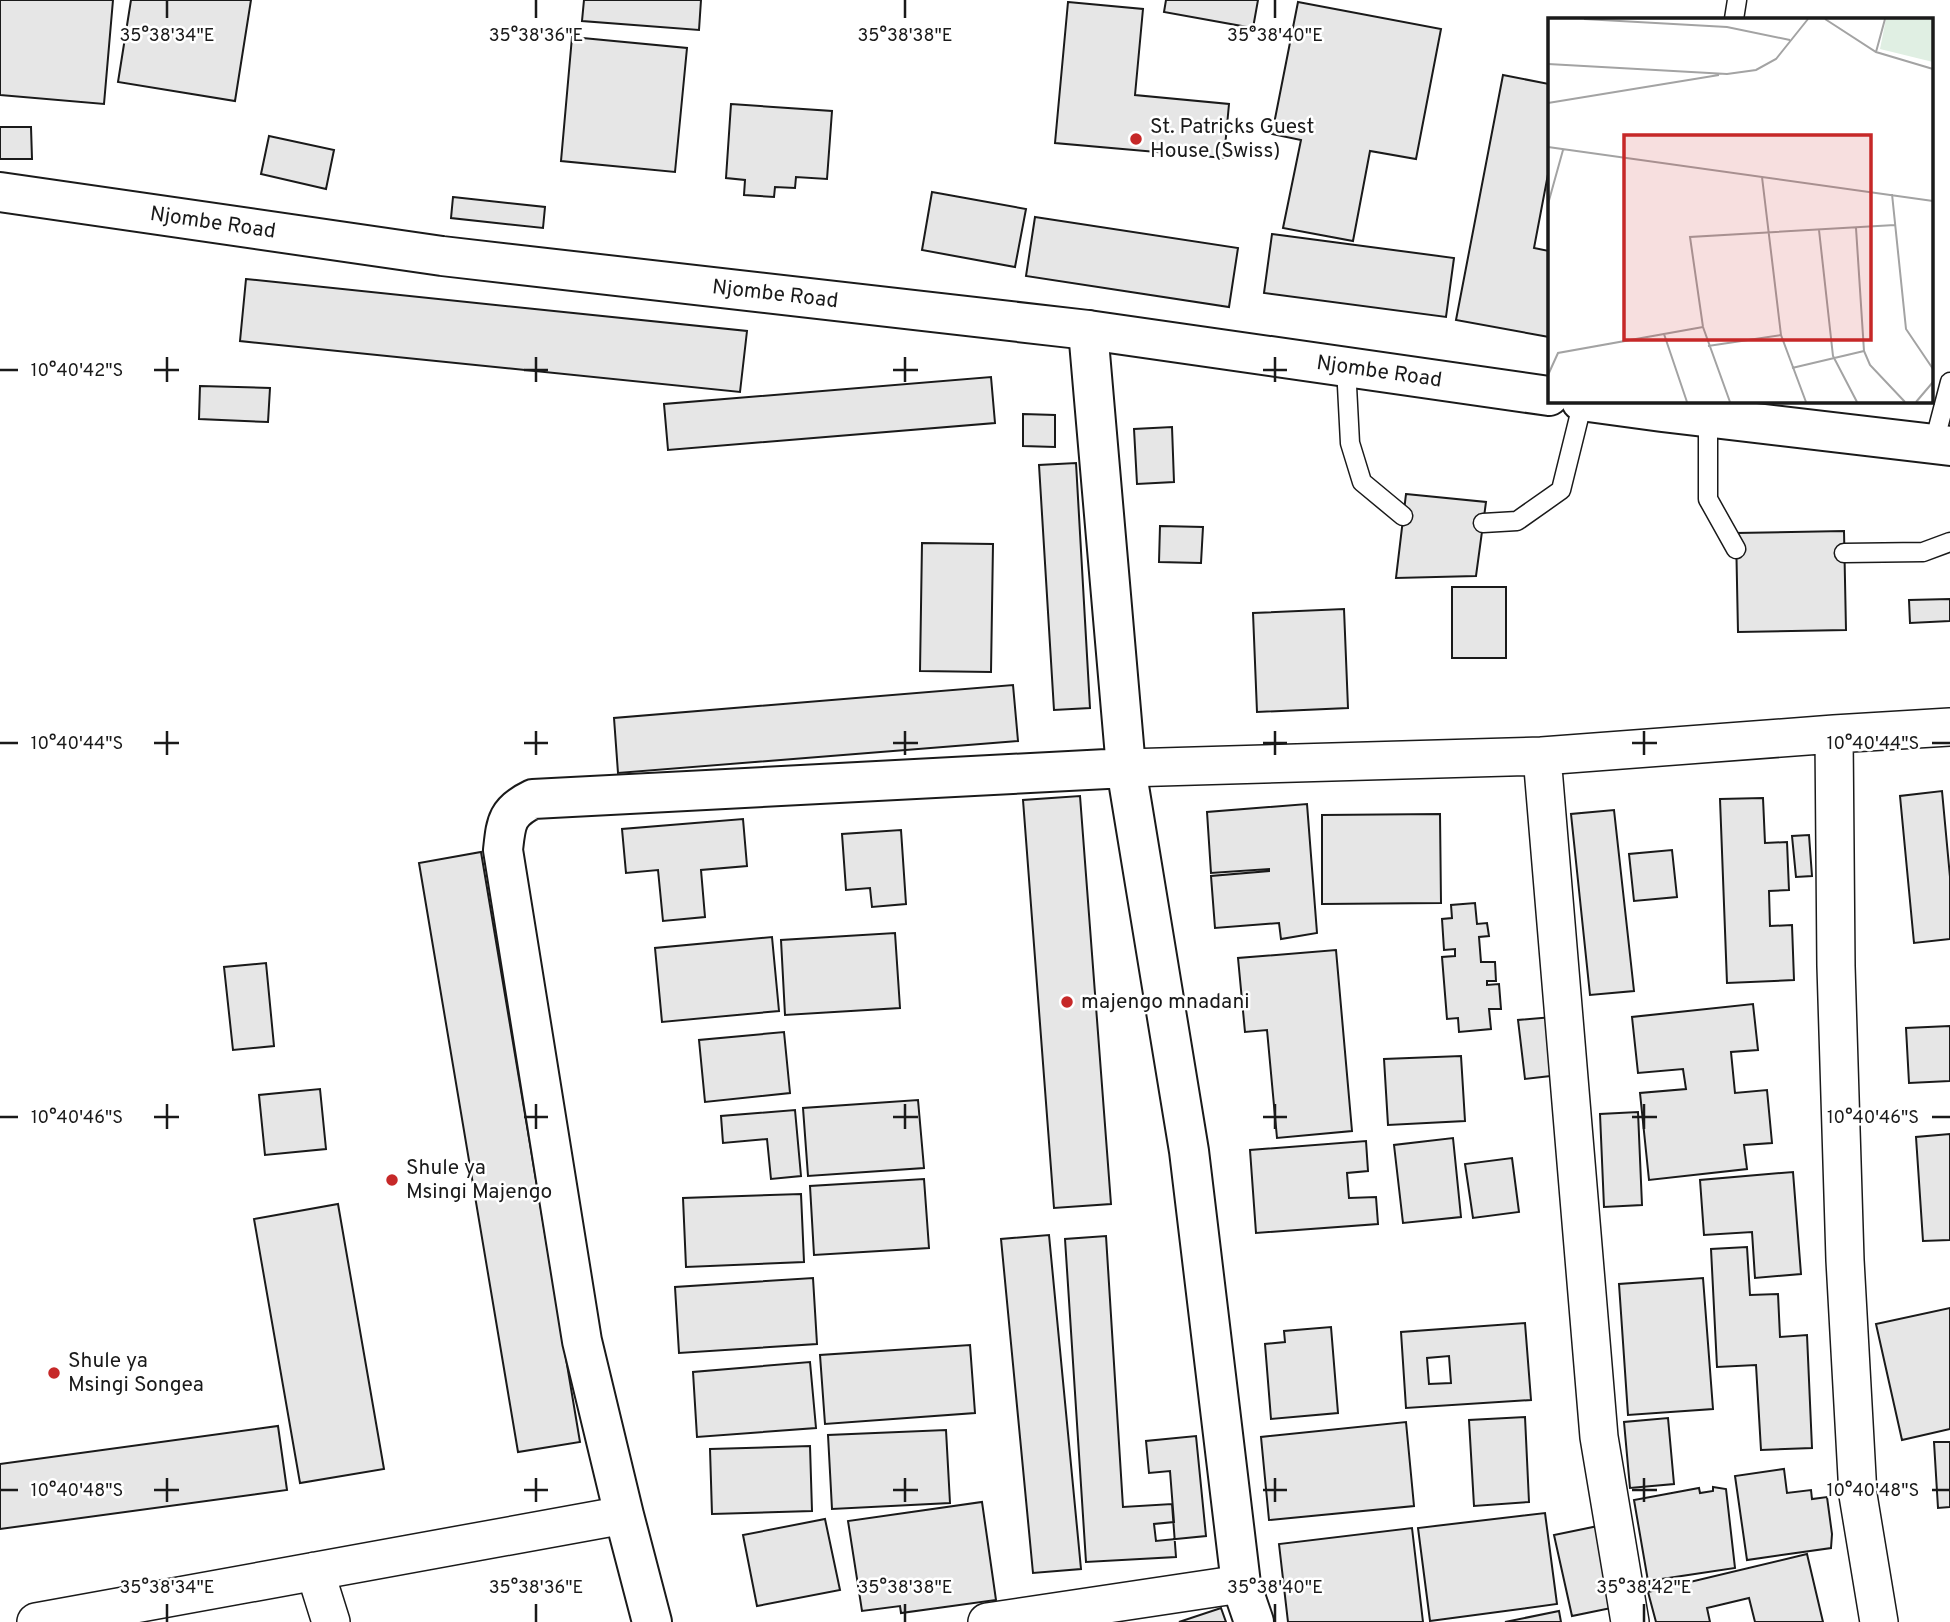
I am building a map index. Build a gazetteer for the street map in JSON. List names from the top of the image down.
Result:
{
  "streets": {
    "main road": ["Njombe Road"]
  },
  "places": [
    "St. Patricks Guest House (Swiss)",
    "majengo mnadani",
    "Shule ya Msingi Majengo",
    "Shule ya Msingi Songea"
  ],
  "coordinates": [
    "35°38'34\"E",
    "35°38'36\"E",
    "35°38'38\"E",
    "35°38'40\"E",
    "10°40'42\"S",
    "10°40'44\"S",
    "10°40'46\"S",
    "10°40'48\"S",
    "35°38'42\"E"
  ]
}
